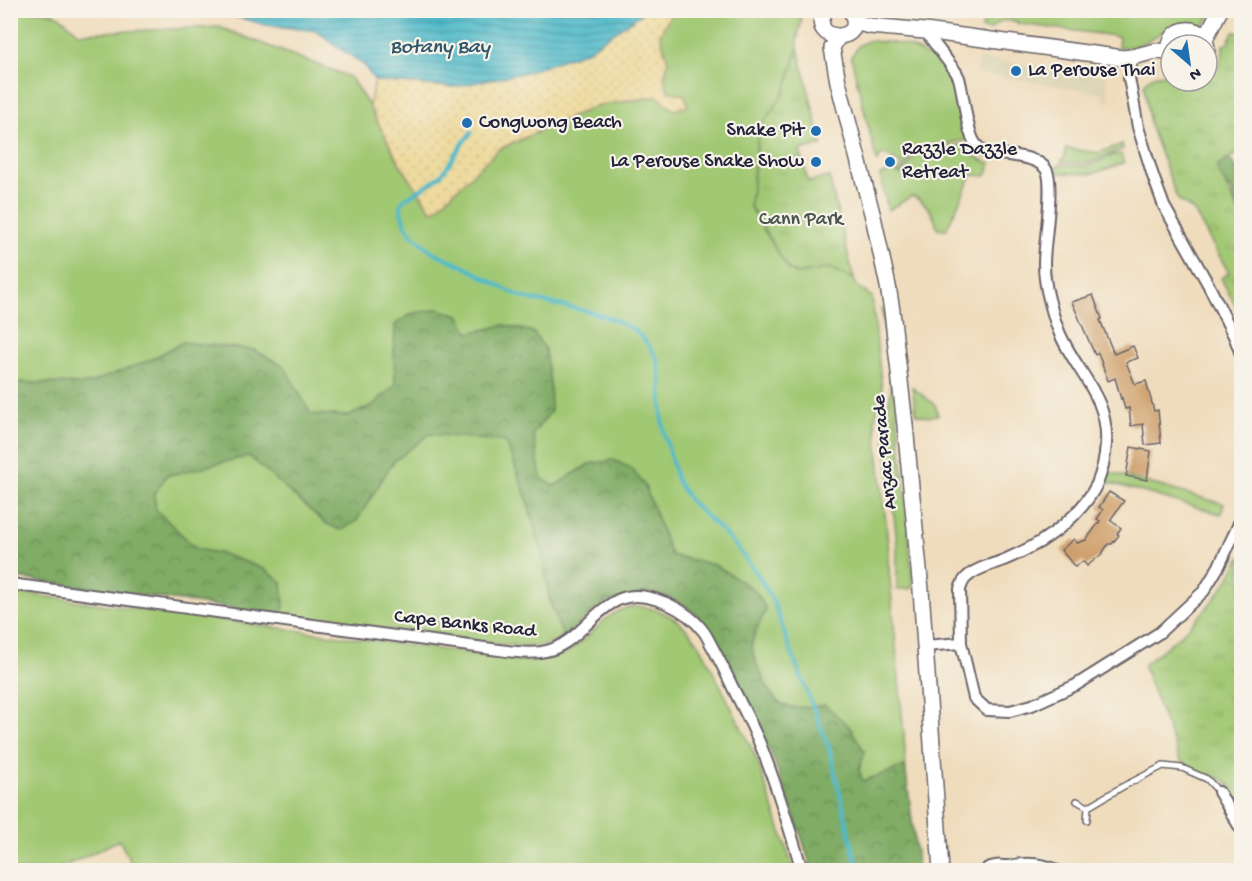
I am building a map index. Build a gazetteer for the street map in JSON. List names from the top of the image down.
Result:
{
  "streets": {
    "main road": ["Anzac Parade"],
    "street": ["Cape Banks Road"]
  },
  "water": ["Botany Bay"],
  "parks": ["Cann Park"],
  "places": [
    "La Perouse Thai",
    "Congwong Beach",
    "Snake Pit",
    "La Perouse Snake Show",
    "Razzle Dazzle Retreat"
  ],
  "north": "bottom right"
}
